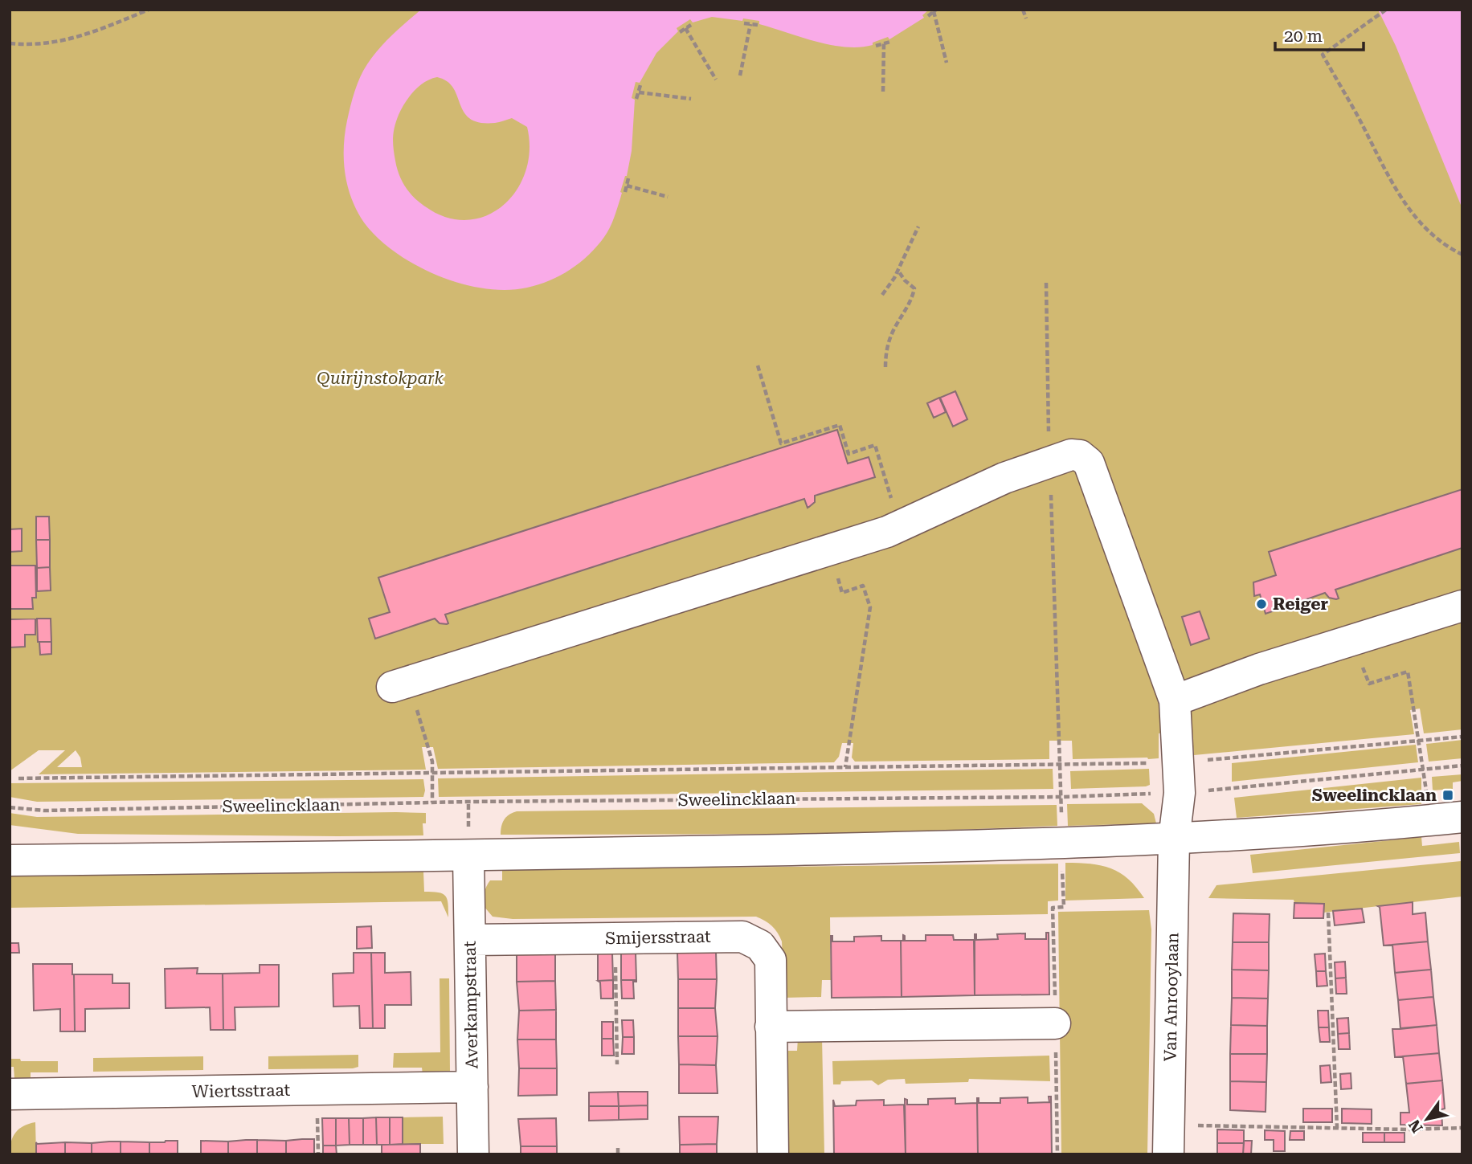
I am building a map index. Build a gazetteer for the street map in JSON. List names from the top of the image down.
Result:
{
  "streets": {
    "street": [
      "Smijersstraat",
      "Van Anrooylaan",
      "Averkampstraat",
      "Wiertsstraat"
    ],
    "path": ["Sweelincklaan"]
  },
  "crossings": [
    ["Sweelincklaan", "Van Anrooylaan"],
    ["Smijersstraat", "Averkampstraat"],
    ["Averkampstraat", "Wiertsstraat"]
  ],
  "parks": ["Quirijnstokpark"],
  "places": {
    "other": ["Reiger"],
    "transit": ["Sweelincklaan"]
  },
  "scale_bar": "20 m",
  "north": "bottom left"
}
